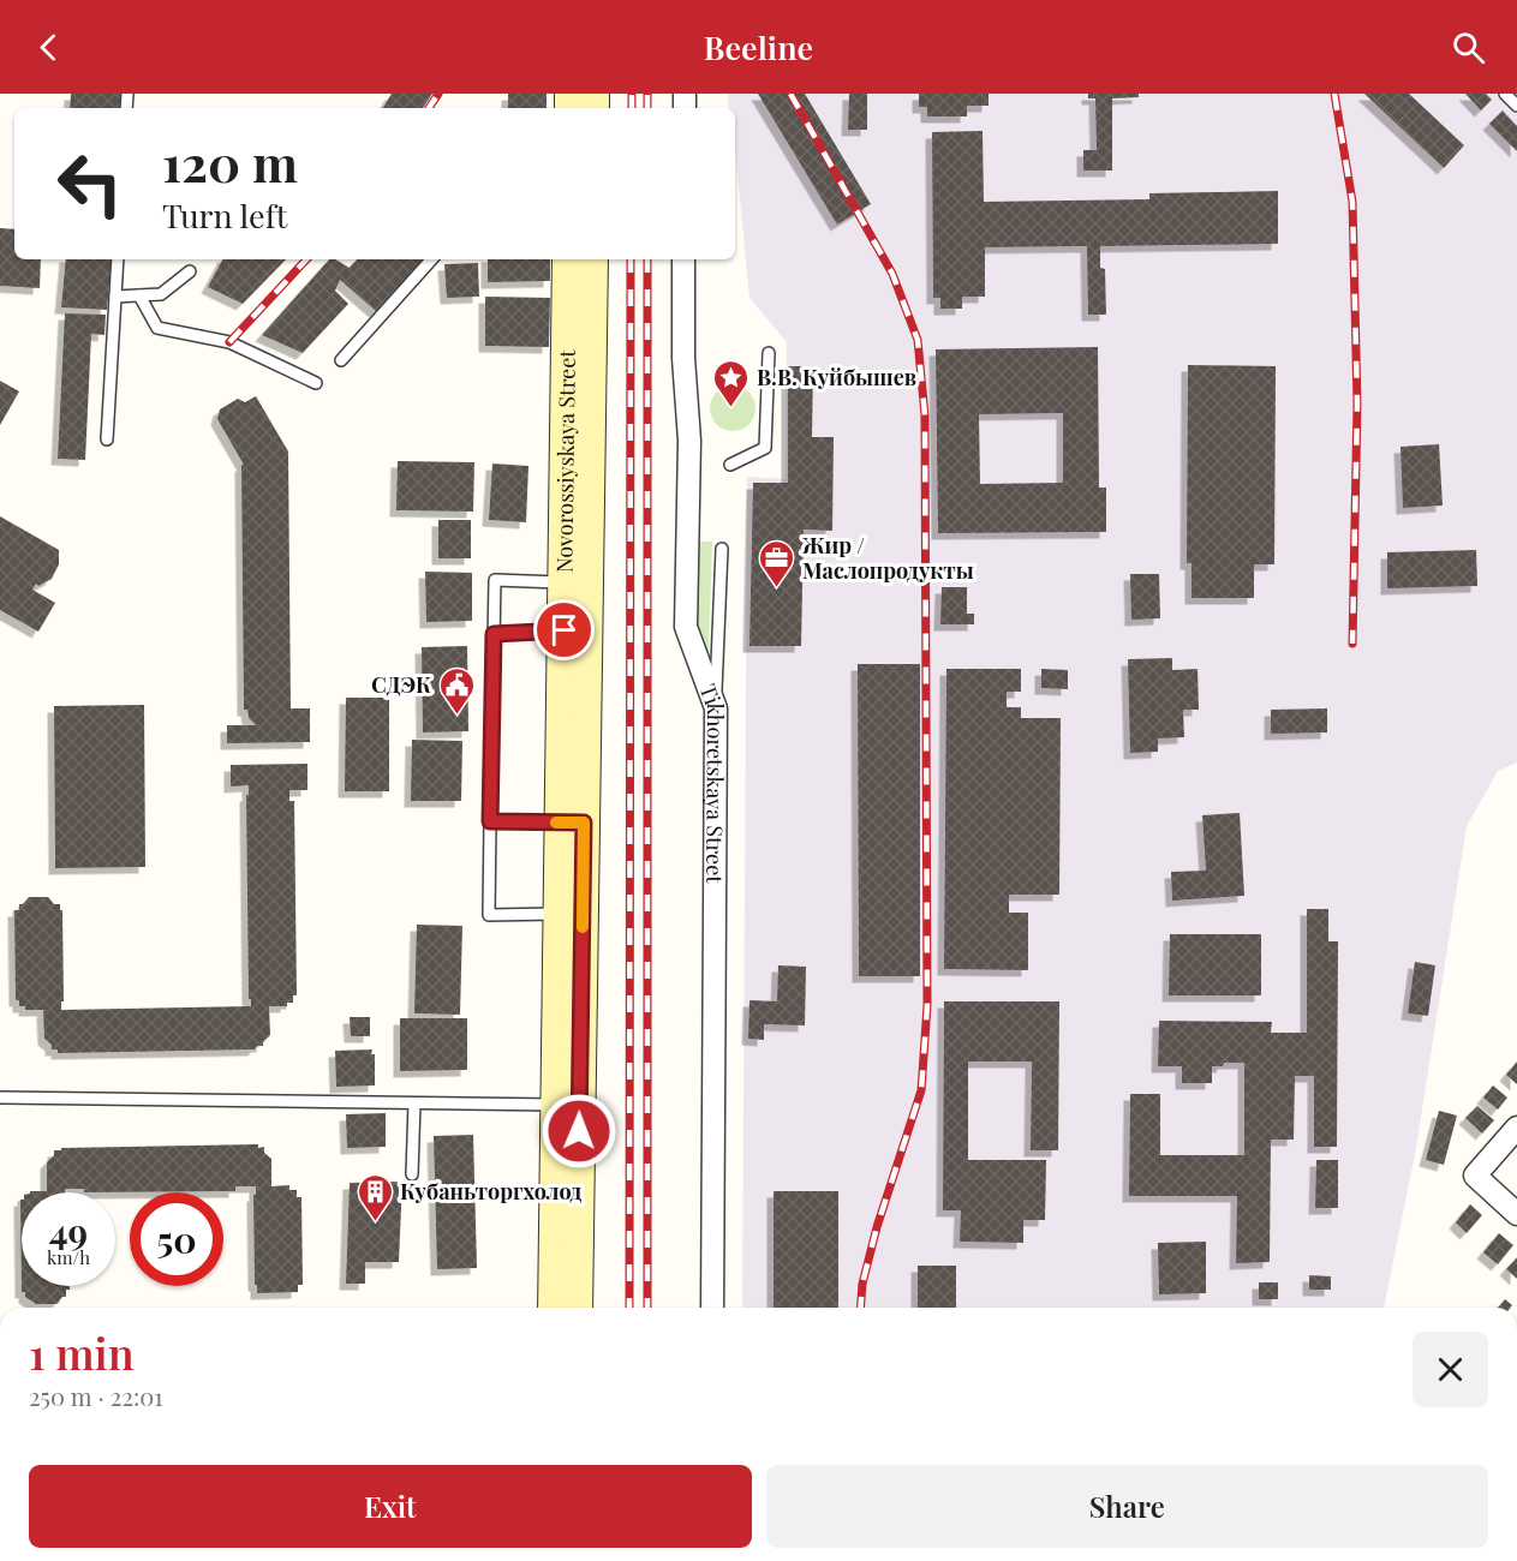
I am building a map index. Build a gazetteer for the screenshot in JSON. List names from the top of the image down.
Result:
{
  "streets": {
    "main road": ["Novorossiyskaya Street"],
    "street": ["Tikhoretskaya Street"]
  },
  "places": {
    "place": ["В.В. Куйбышев"],
    "office": ["Жир / Маслопродукты"],
    "public building": ["СДЭК"],
    "building": ["Кубаньторгхолод"]
  },
  "page": {
    "header": "Beeline",
    "turn": ["120 m", "Turn left"],
    "speed": "49 km/h",
    "limit": "50",
    "heading": ["1 min", "250 m · 22:01"],
    "buttons": ["Exit", "Share"]
  }
}
